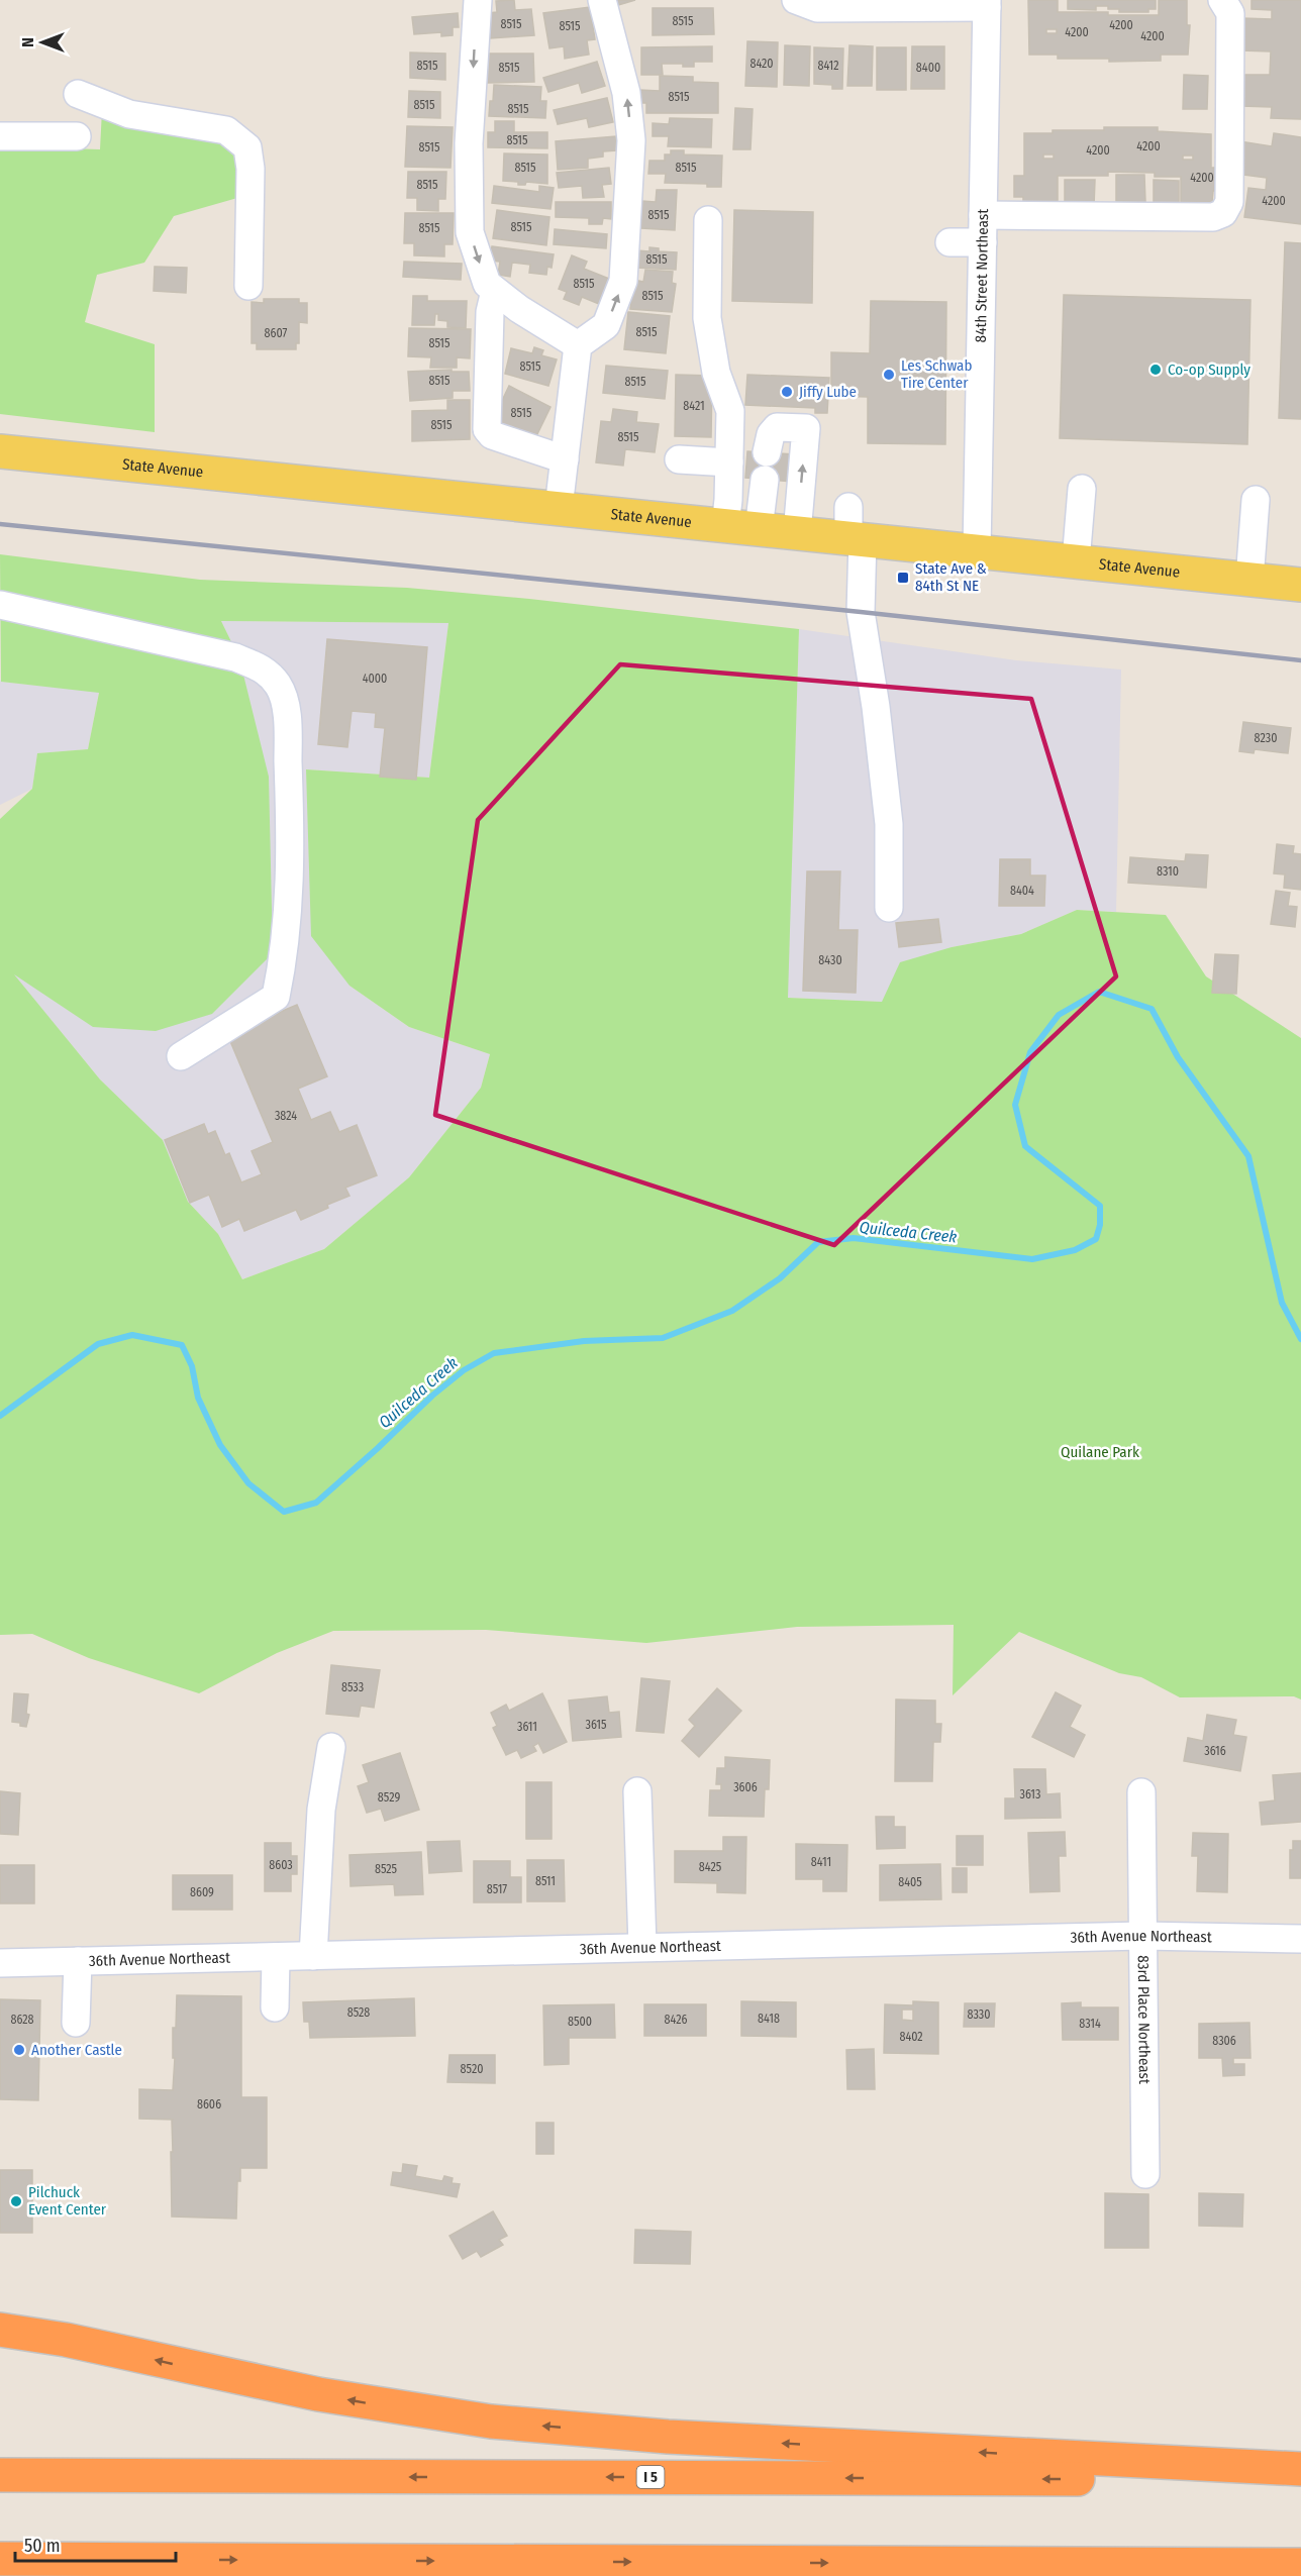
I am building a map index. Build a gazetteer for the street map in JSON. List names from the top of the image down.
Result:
{
  "streets": {
    "highway": ["I 5"],
    "main road": ["State Avenue"],
    "street": ["84th Street Northeast", "36th Avenue Northeast", "83rd Place Northeast"]
  },
  "crossings": [
    ["84th Street Northeast", "State Avenue"],
    ["36th Avenue Northeast", "83rd Place Northeast"]
  ],
  "water": ["Quilceda Creek"],
  "parks": ["Quilane Park"],
  "places": {
    "other": [
      "Co-op Supply",
      "Les Schwab Tire Center",
      "Jiffy Lube",
      "Another Castle",
      "Pilchuck Event Center"
    ],
    "transit": ["State Ave & 84th St NE"]
  },
  "house_numbers": [
    "8515",
    "8515",
    "4200",
    "8515",
    "4200",
    "4200",
    "8420",
    "8515",
    "8412",
    "8515",
    "8400",
    "8515",
    "8515",
    "8515",
    "8515",
    "4200",
    "8515",
    "4200",
    "8515",
    "8515",
    "4200",
    "8515",
    "4200",
    "8515",
    "8515",
    "8515",
    "8515",
    "8515",
    "8515",
    "8515",
    "8607",
    "8515",
    "8515",
    "8515",
    "8515",
    "8421",
    "8515",
    "8515",
    "8515",
    "4000",
    "8230",
    "8310",
    "8404",
    "8430",
    "3824",
    "8533",
    "3615",
    "3611",
    "3616",
    "3606",
    "3613",
    "8529",
    "8411",
    "8603",
    "8425",
    "8525",
    "8511",
    "8405",
    "8517",
    "8609",
    "8528",
    "8330",
    "8418",
    "8628",
    "8426",
    "8500",
    "8314",
    "8402",
    "8306",
    "8520",
    "8606"
  ],
  "scale_bar": "50 m",
  "north": "left"
}
